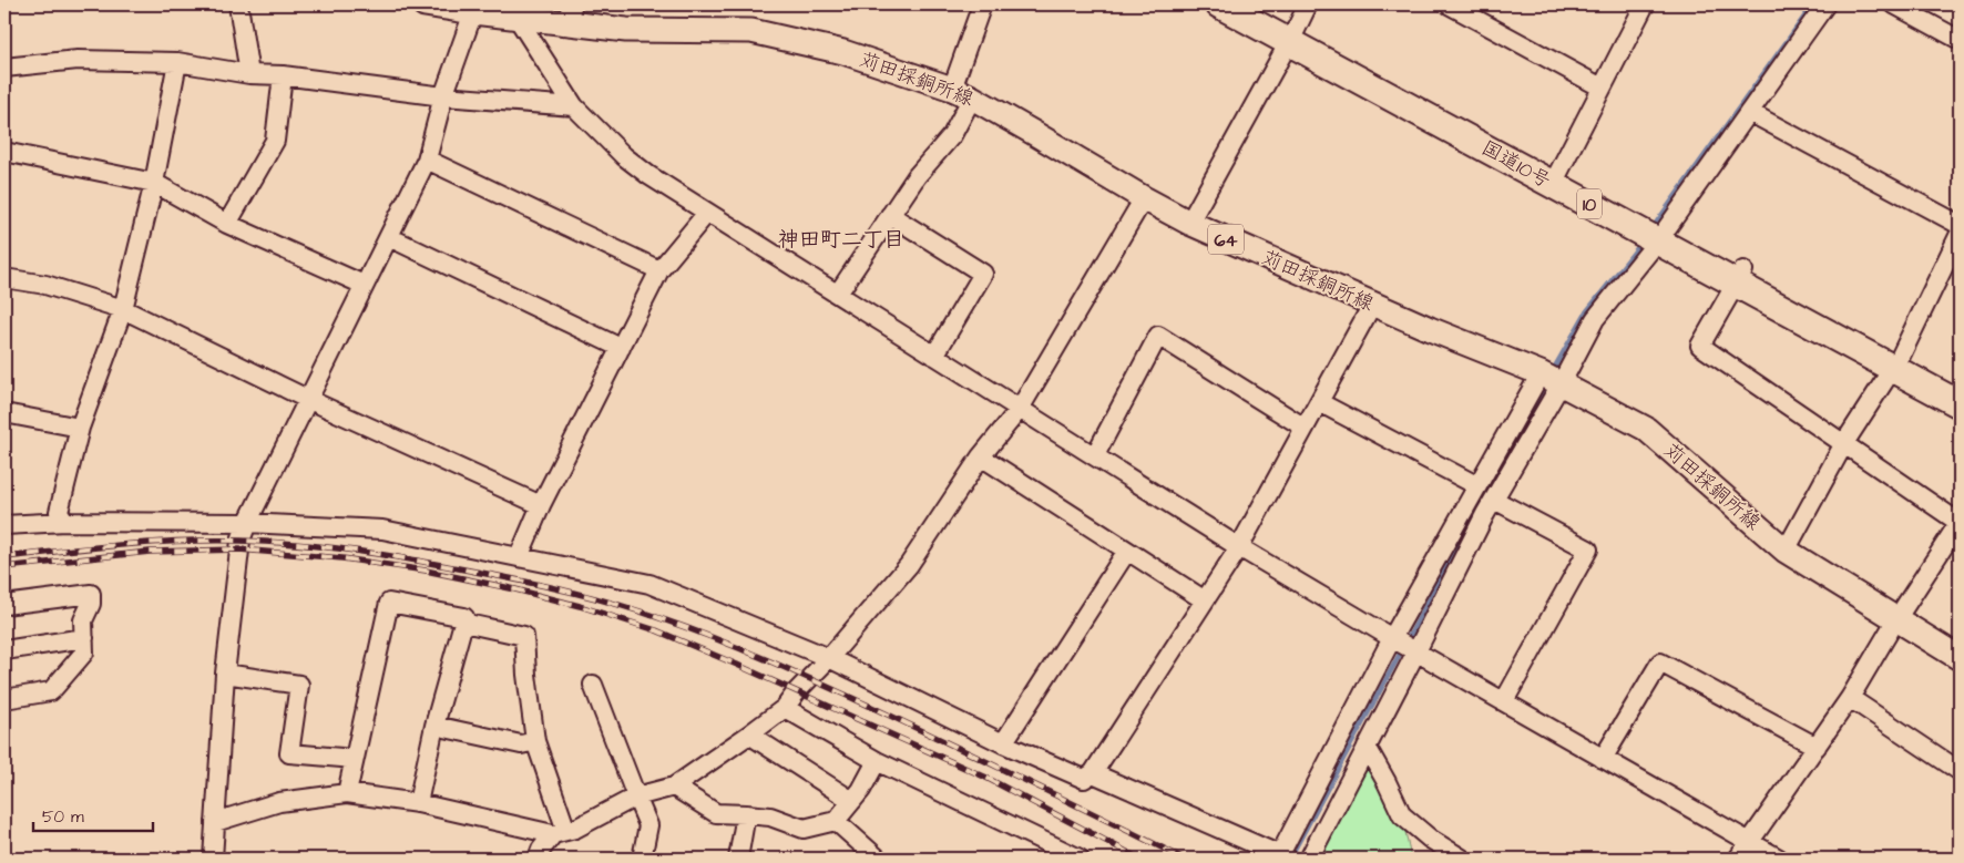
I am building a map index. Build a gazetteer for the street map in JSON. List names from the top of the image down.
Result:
{
  "streets": {
    "highway": ["国道10号", "10"],
    "main road": ["苅田採銅所線", "64"]
  },
  "districts": ["神田町二丁目"],
  "scale_bar": "50 m"
}
